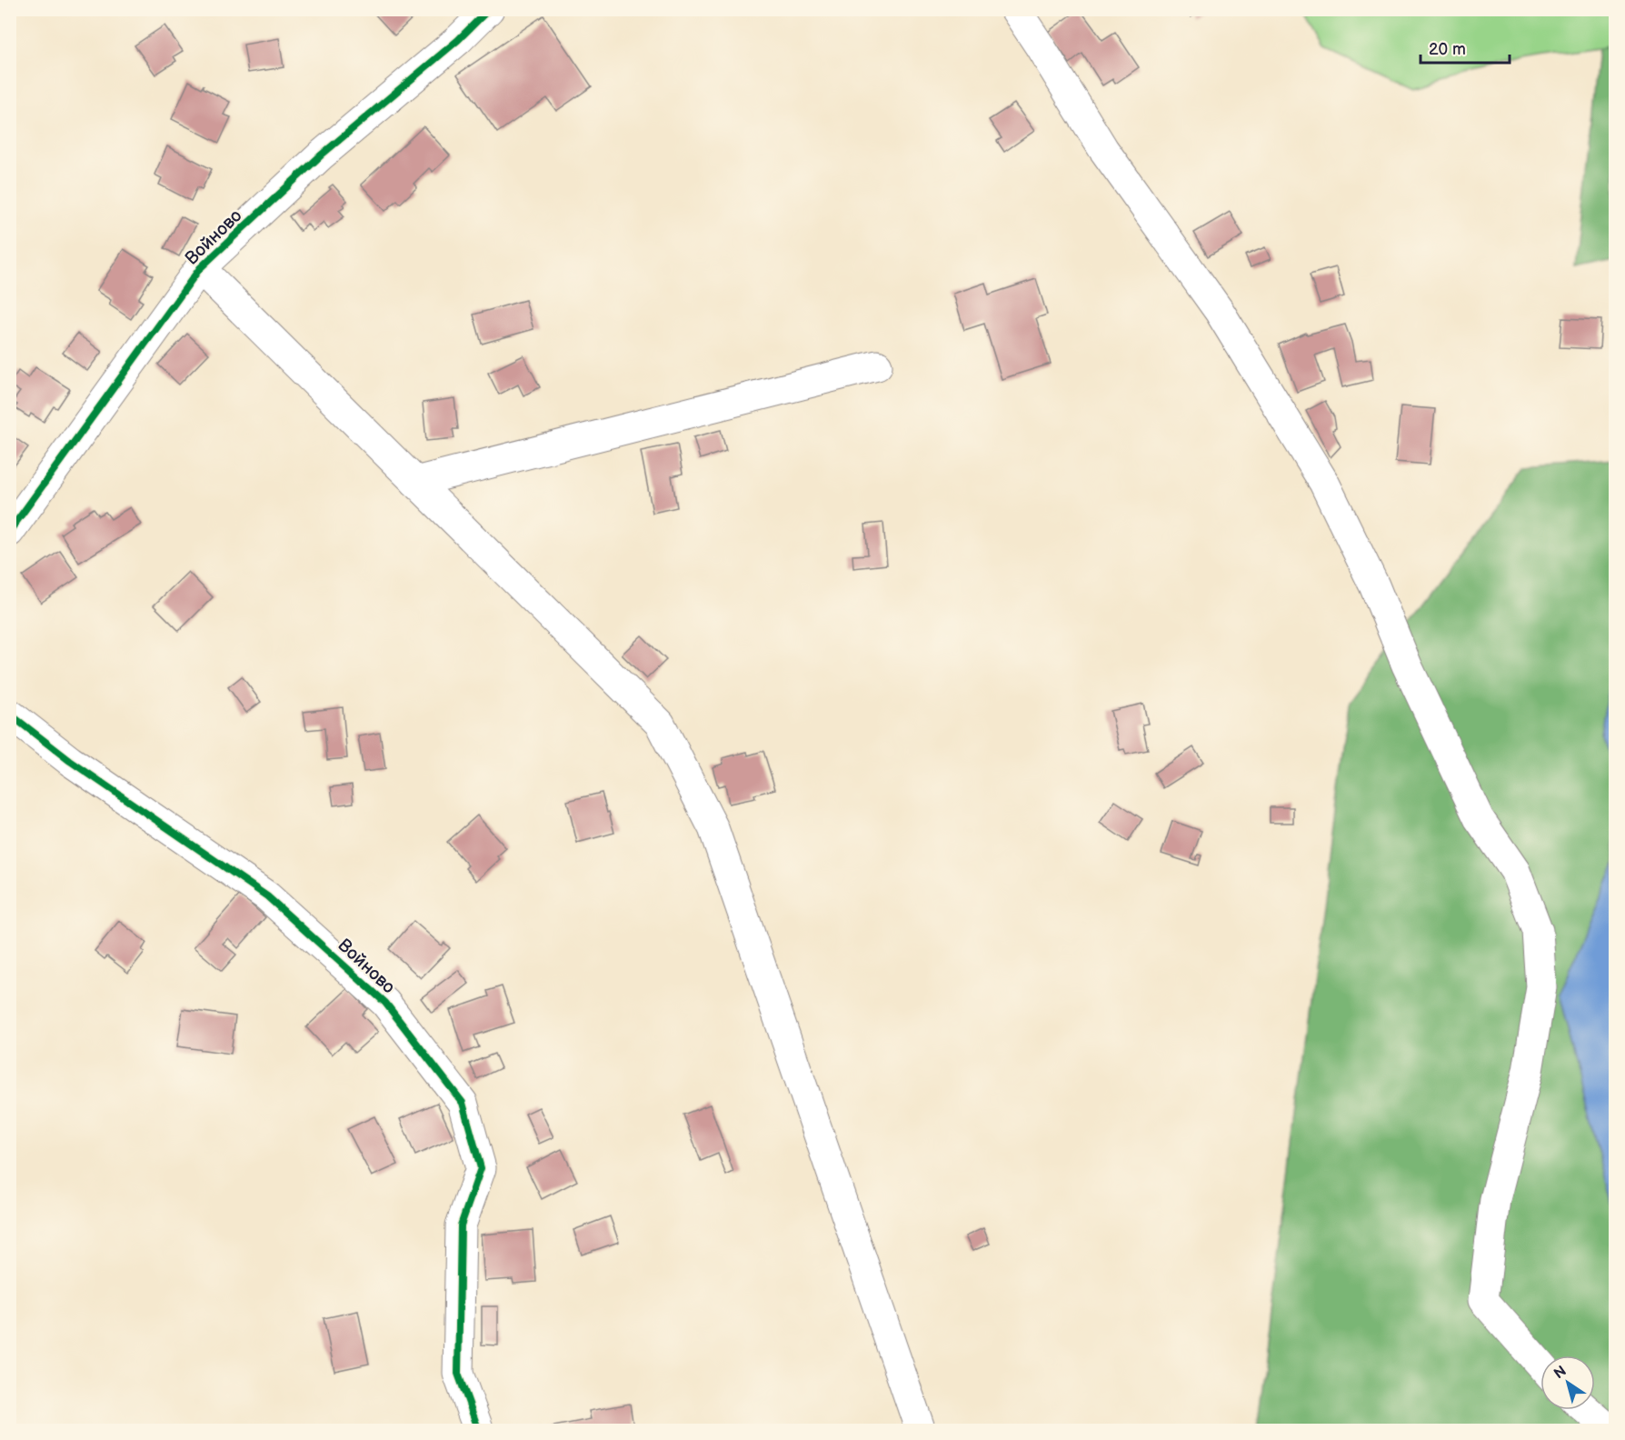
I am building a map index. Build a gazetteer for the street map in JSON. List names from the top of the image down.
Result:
{
  "streets": {
    "street": ["Войново"]
  },
  "scale_bar": "20 m",
  "north": "top left"
}
